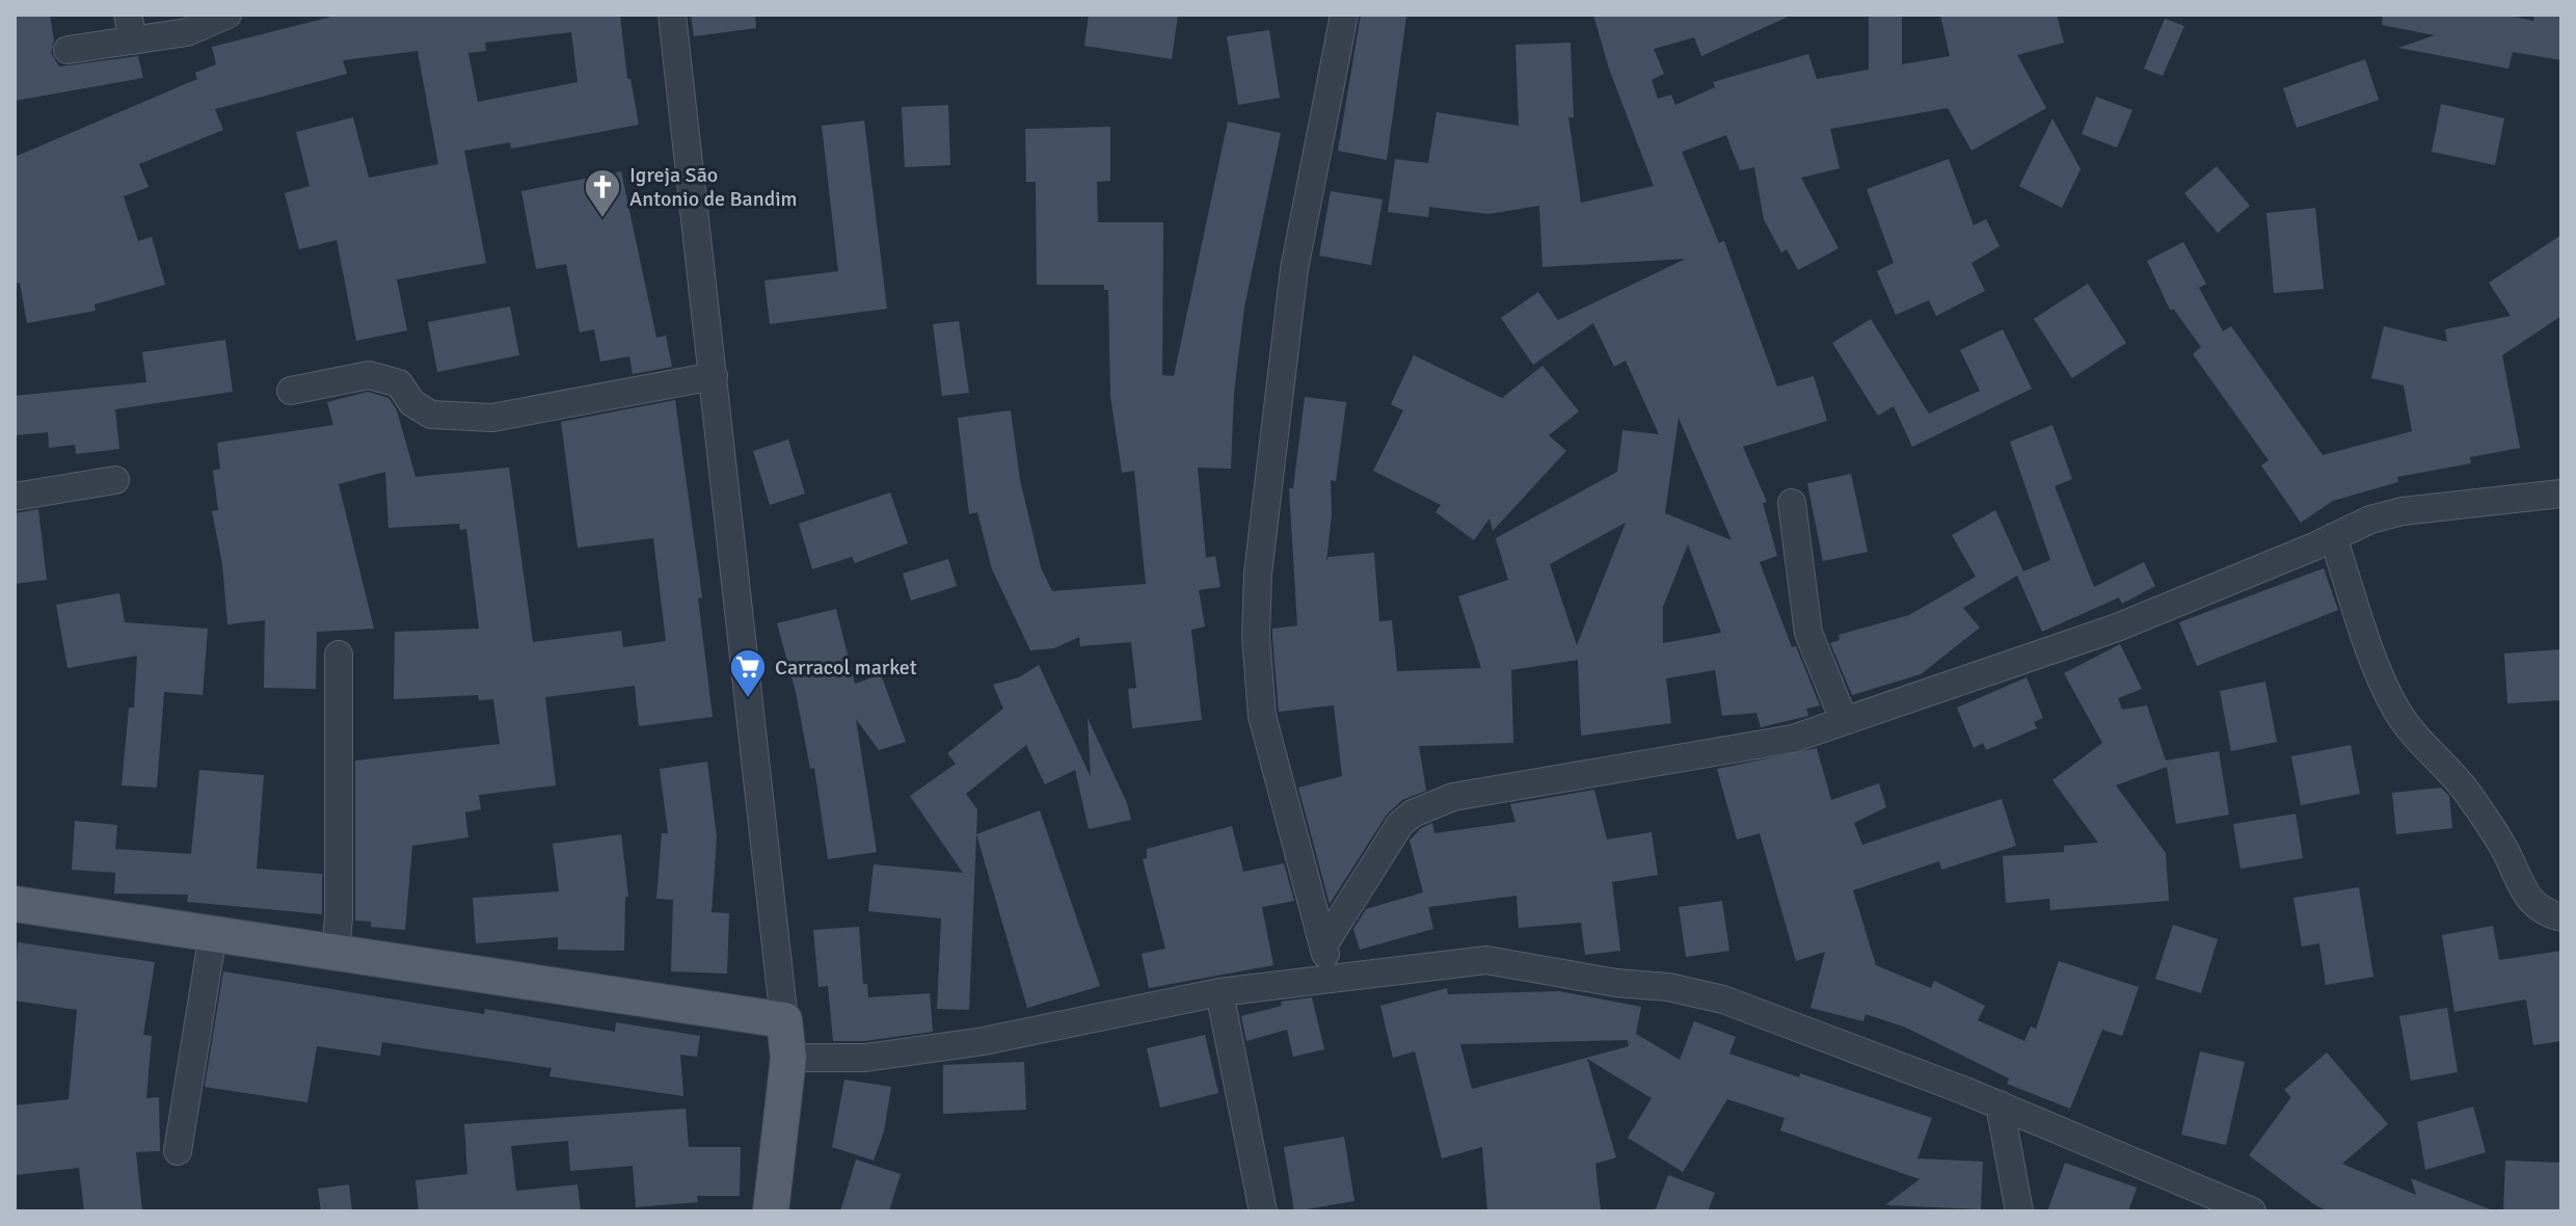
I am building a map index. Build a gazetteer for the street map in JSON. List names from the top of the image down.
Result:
{
  "places": {
    "church": ["Igreja São Antonio de Bandim"],
    "supermarket": ["Carracol market"]
  }
}
